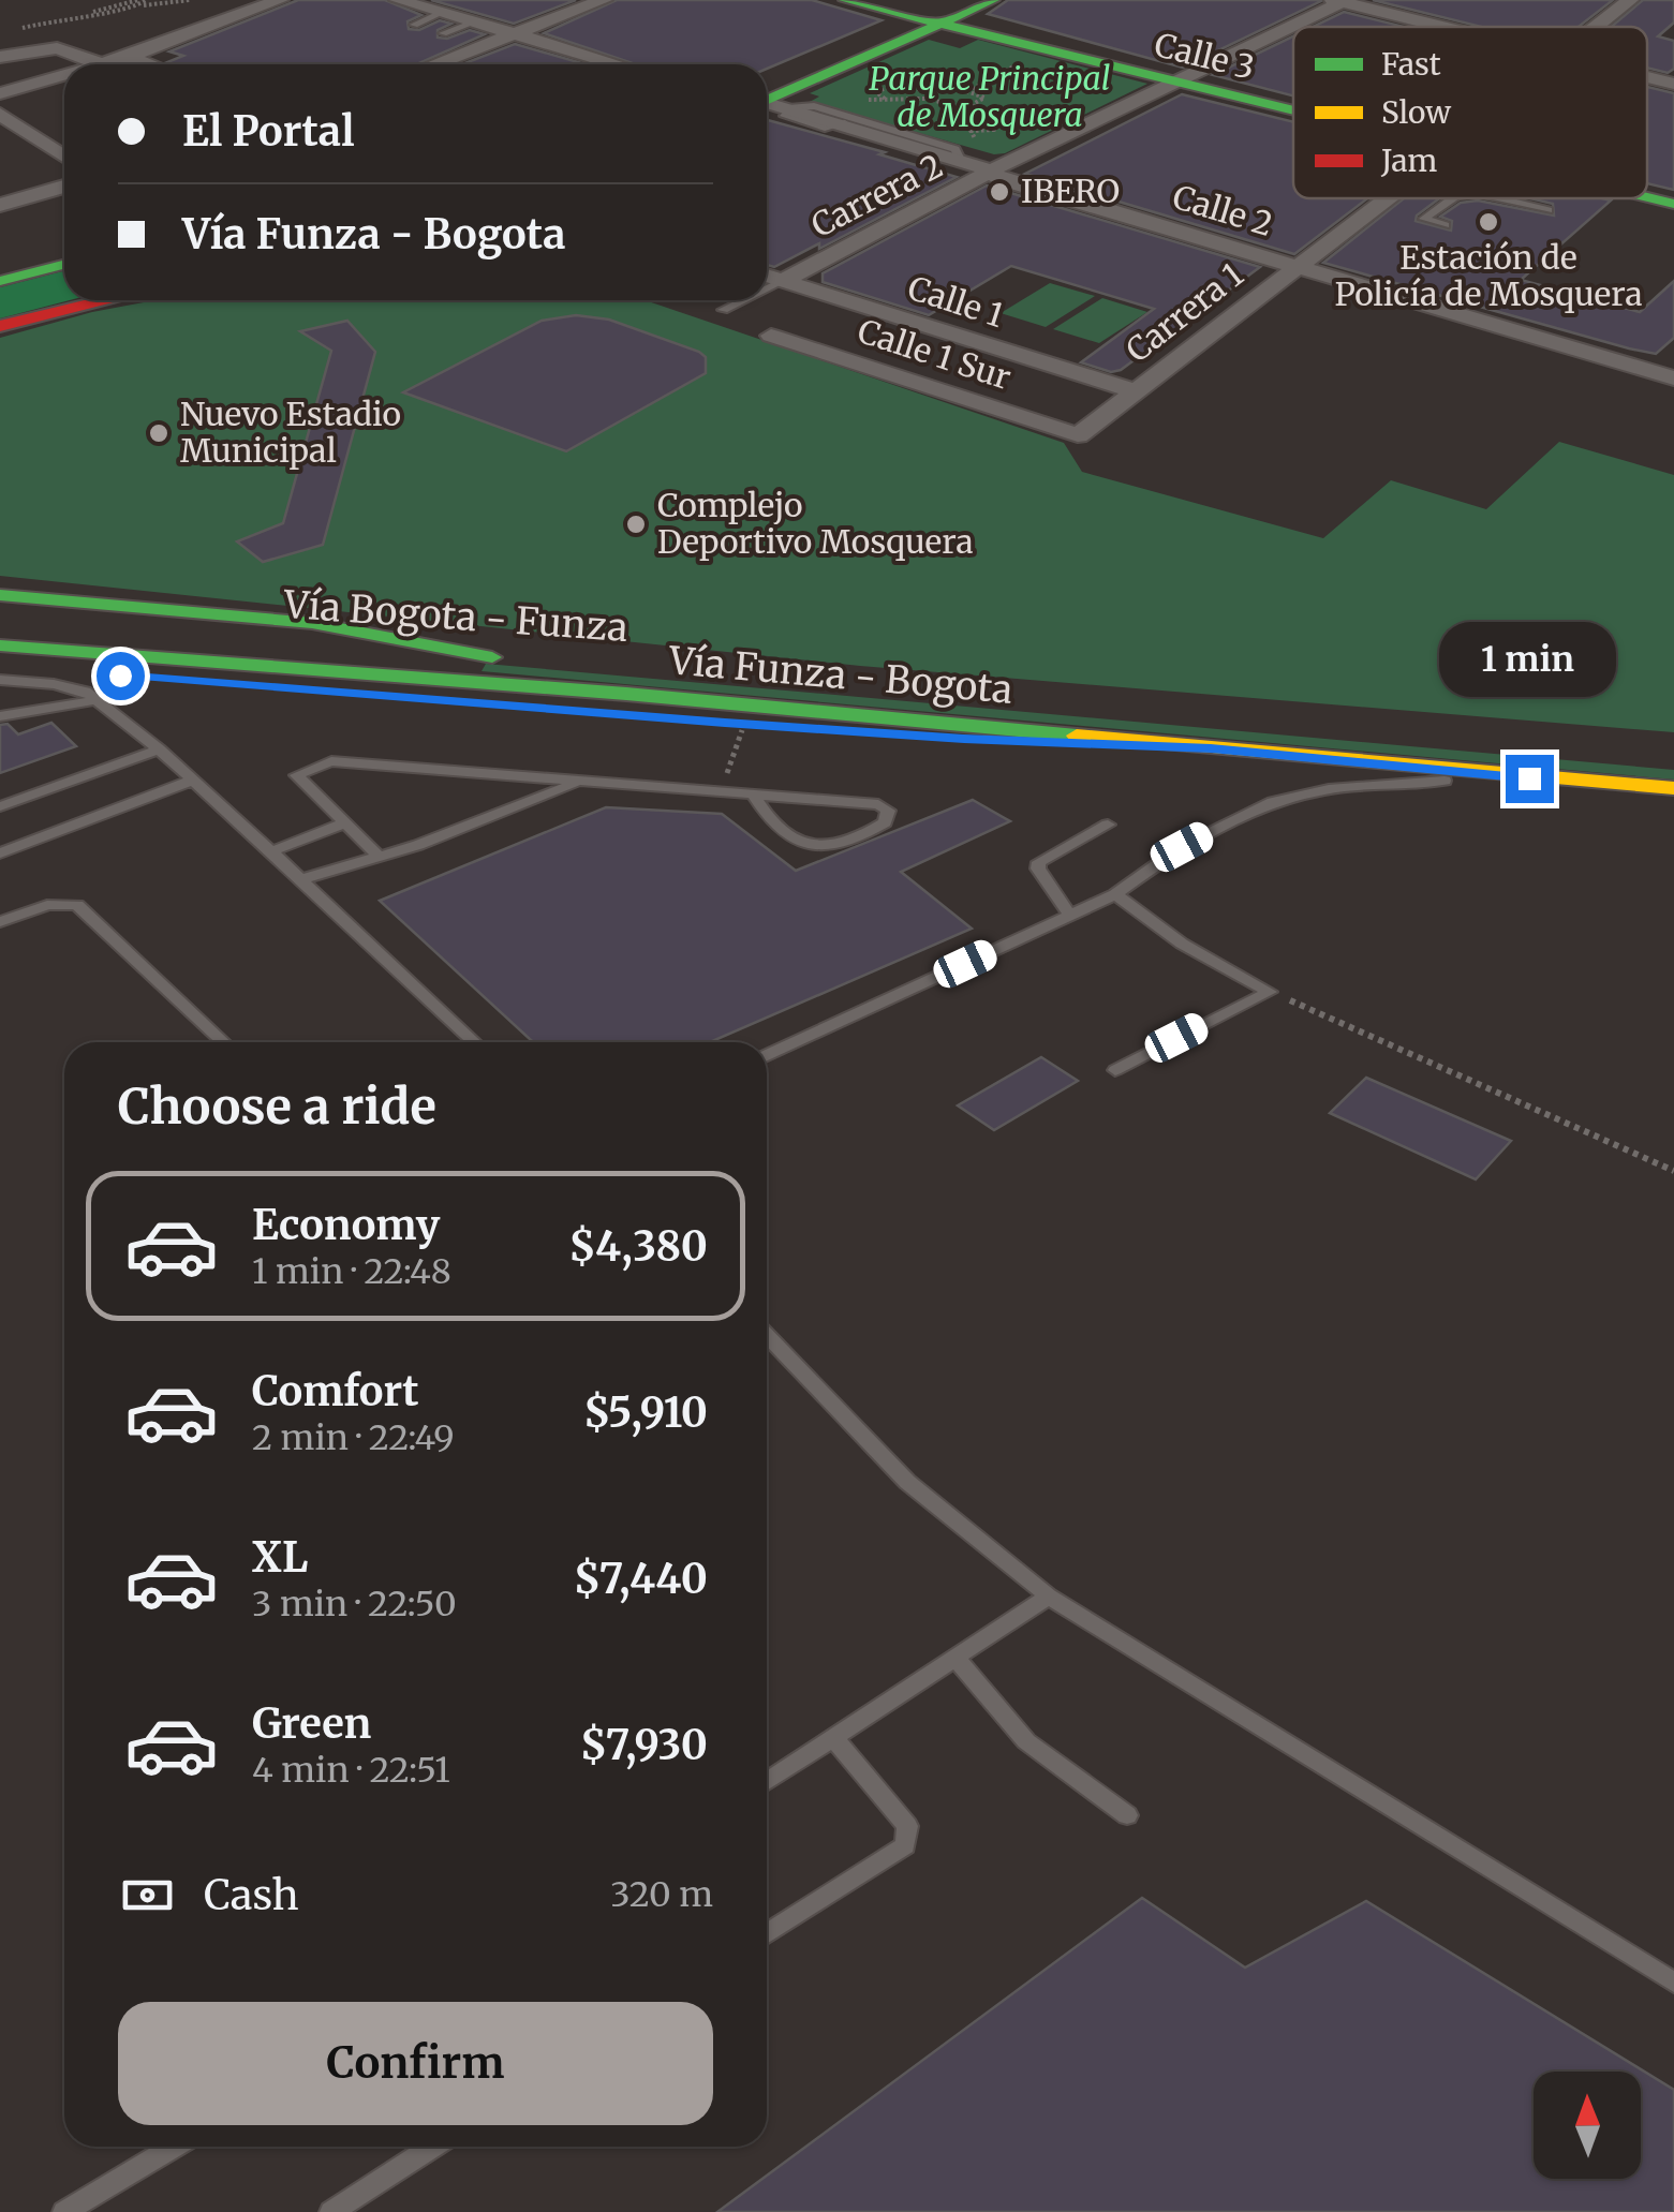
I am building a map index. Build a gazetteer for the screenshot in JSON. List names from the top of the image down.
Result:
{
  "streets": {
    "main road": ["Calle 3", "Vía Bogota - Funza", "Vía Funza - Bogota"],
    "street": [
      "Carrera 2",
      "Calle 2",
      "Calle 1",
      "Carrera 1",
      "Calle 1 Sur"
    ]
  },
  "crossings": [
    ["Calle 3", "Carrera 2"],
    ["Carrera 2", "Calle 2"],
    ["Carrera 2", "Calle 1"],
    ["Calle 2", "Carrera 1"],
    ["Calle 1", "Carrera 1"],
    ["Carrera 1", "Calle 1 Sur"]
  ],
  "parks": ["Parque Principal de Mosquera"],
  "places": [
    "IBERO",
    "Estación de Policía de Mosquera",
    "Nuevo Estadio Municipal",
    "Complejo Deportivo Mosquera"
  ],
  "legend": ["Fast", "Slow", "Jam"],
  "north": "top",
  "page": {
    "banner": ["El Portal", "Vía Funza - Bogota"],
    "bubble": "1 min",
    "heading": "Choose a ride",
    "list": [
      {
        "name": "Economy",
        "note": "1 min · 22:48",
        "value": "$4,380"
      },
      {
        "name": "Comfort",
        "note": "2 min · 22:49",
        "value": "$5,910"
      },
      {
        "name": "XL",
        "note": "3 min · 22:50",
        "value": "$7,440"
      },
      {
        "name": "Green",
        "note": "4 min · 22:51",
        "value": "$7,930"
      }
    ],
    "pay": ["Cash", "320 m"],
    "buttons": "Confirm"
  }
}
